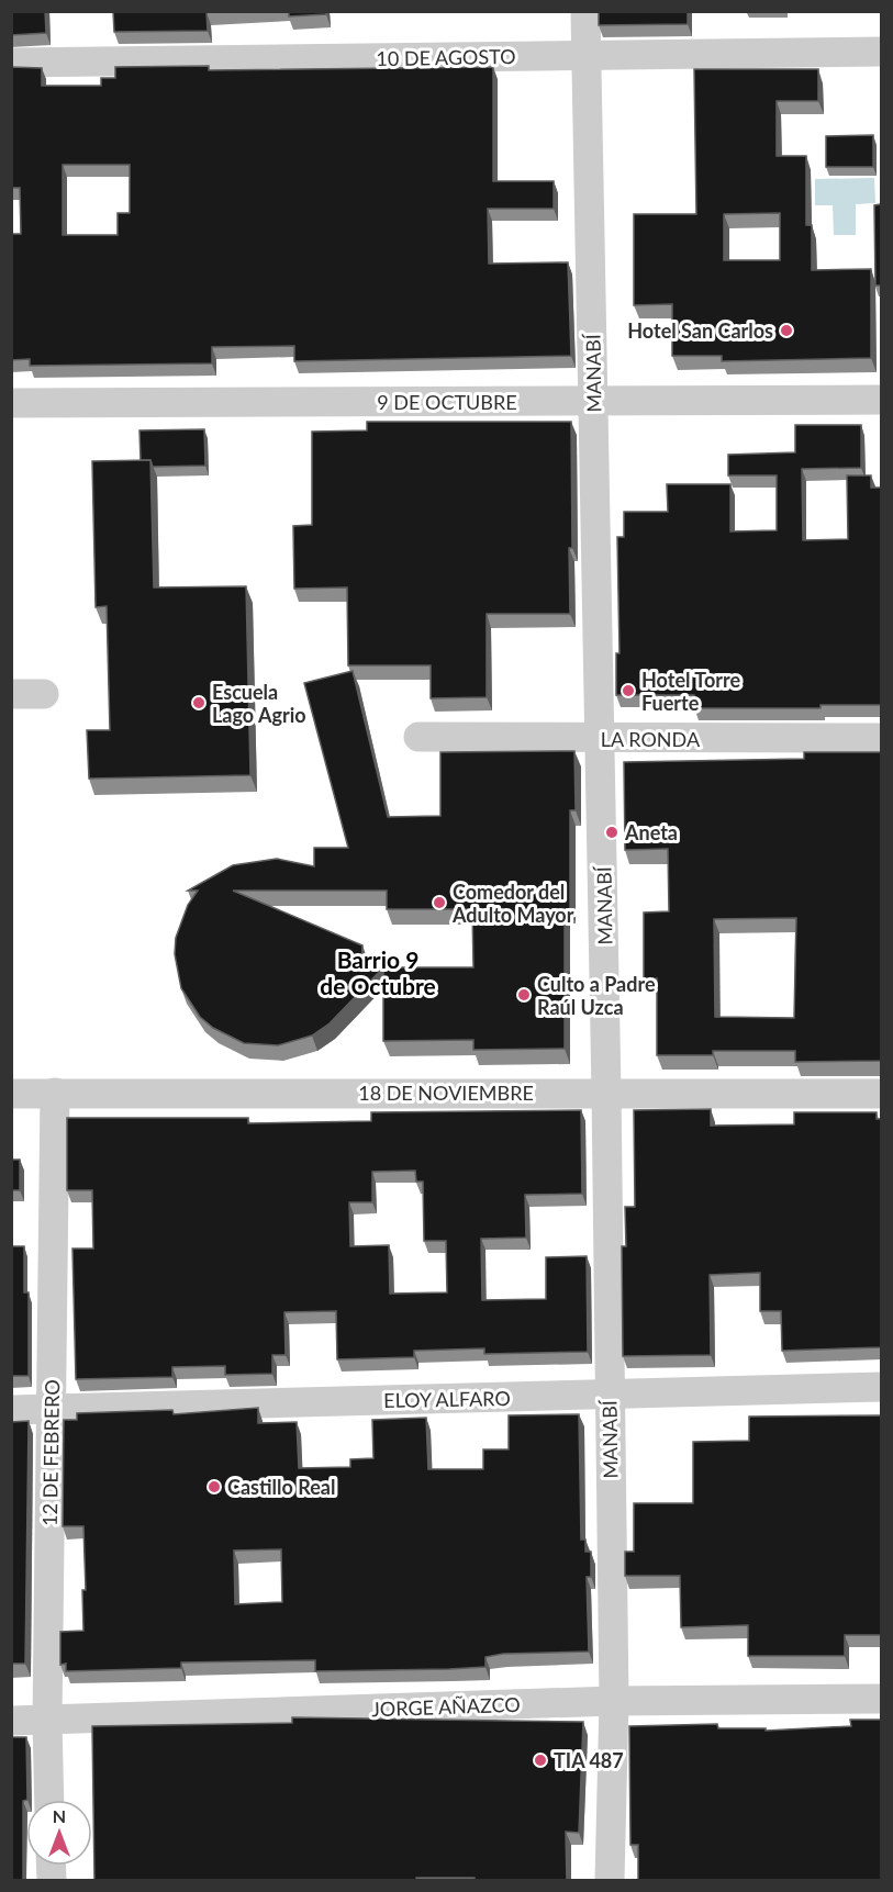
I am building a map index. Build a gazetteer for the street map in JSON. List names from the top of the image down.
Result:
{
  "streets": {
    "street": [
      "10 DE AGOSTO",
      "MANABÍ",
      "9 DE OCTUBRE",
      "LA RONDA",
      "18 DE NOVIEMBRE",
      "ELOY ALFARO",
      "12 DE FEBRERO",
      "JORGE AÑAZCO"
    ]
  },
  "crossings": [
    ["10 DE AGOSTO", "MANABÍ"],
    ["MANABÍ", "9 DE OCTUBRE"],
    ["MANABÍ", "LA RONDA"],
    ["MANABÍ", "18 DE NOVIEMBRE"],
    ["MANABÍ", "ELOY ALFARO"],
    ["MANABÍ", "JORGE AÑAZCO"],
    ["18 DE NOVIEMBRE", "12 DE FEBRERO"],
    ["ELOY ALFARO", "12 DE FEBRERO"],
    ["12 DE FEBRERO", "JORGE AÑAZCO"]
  ],
  "districts": ["Barrio 9 de Octubre"],
  "places": [
    "Hotel San Carlos",
    "Hotel Torre Fuerte",
    "Escuela Lago Agrio",
    "Aneta",
    "Comedor del Adulto Mayor",
    "Culto a Padre Raúl Uzca",
    "Castillo Real",
    "TIA 487"
  ],
  "north": "top"
}
